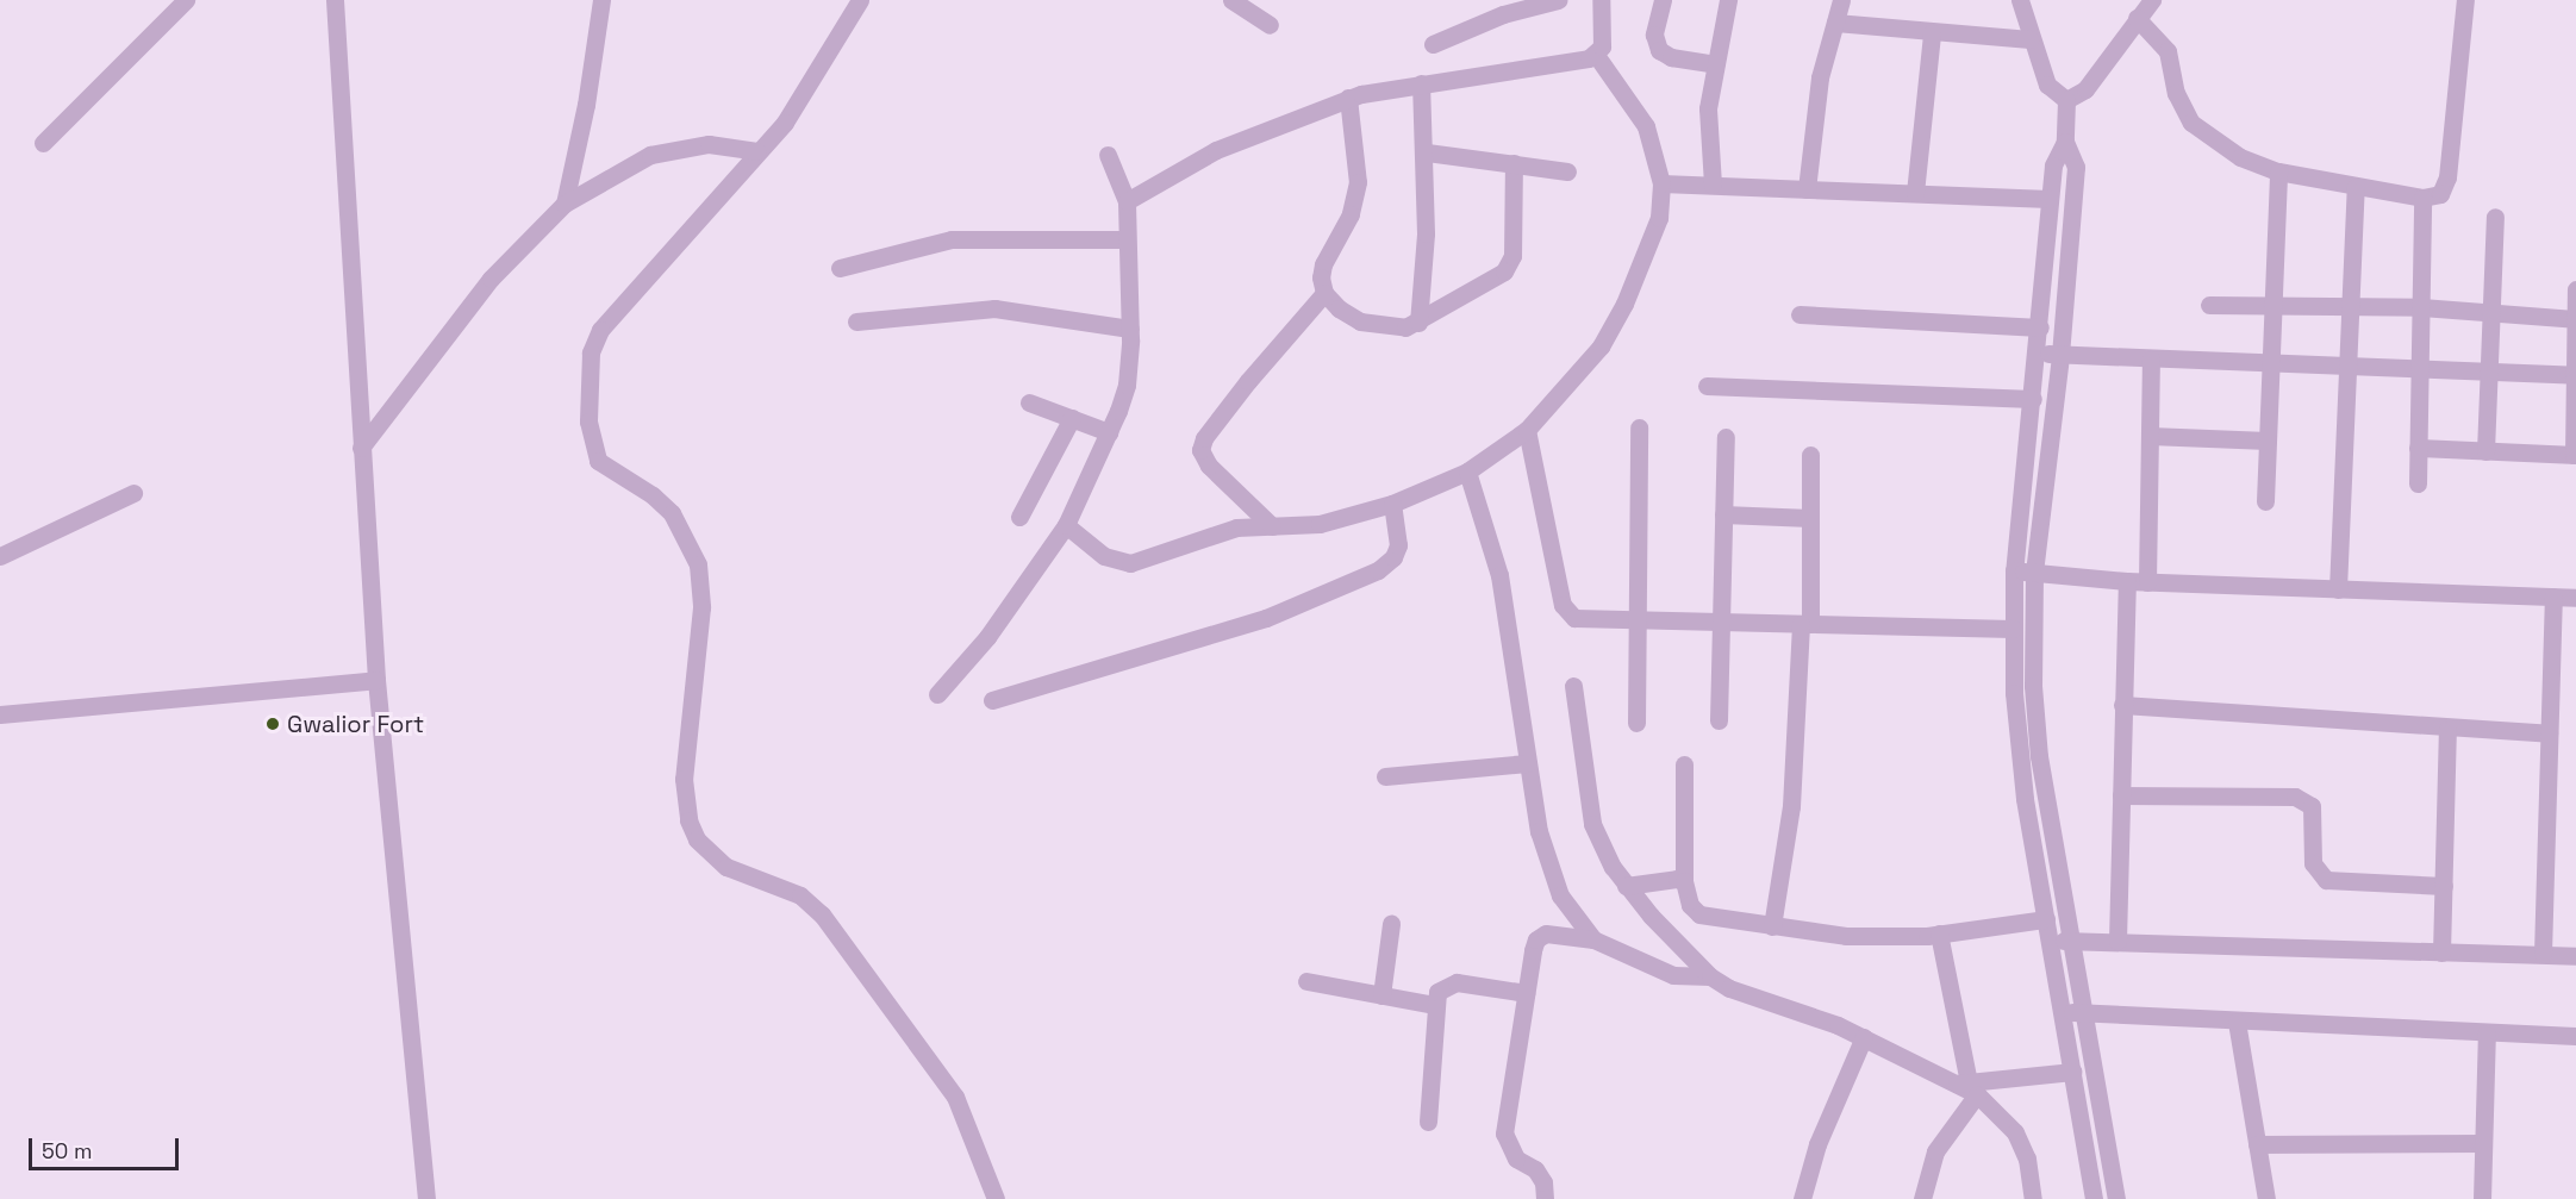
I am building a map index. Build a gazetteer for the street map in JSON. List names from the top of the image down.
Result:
{
  "places": ["Gwalior Fort"],
  "scale_bar": "50 m"
}
